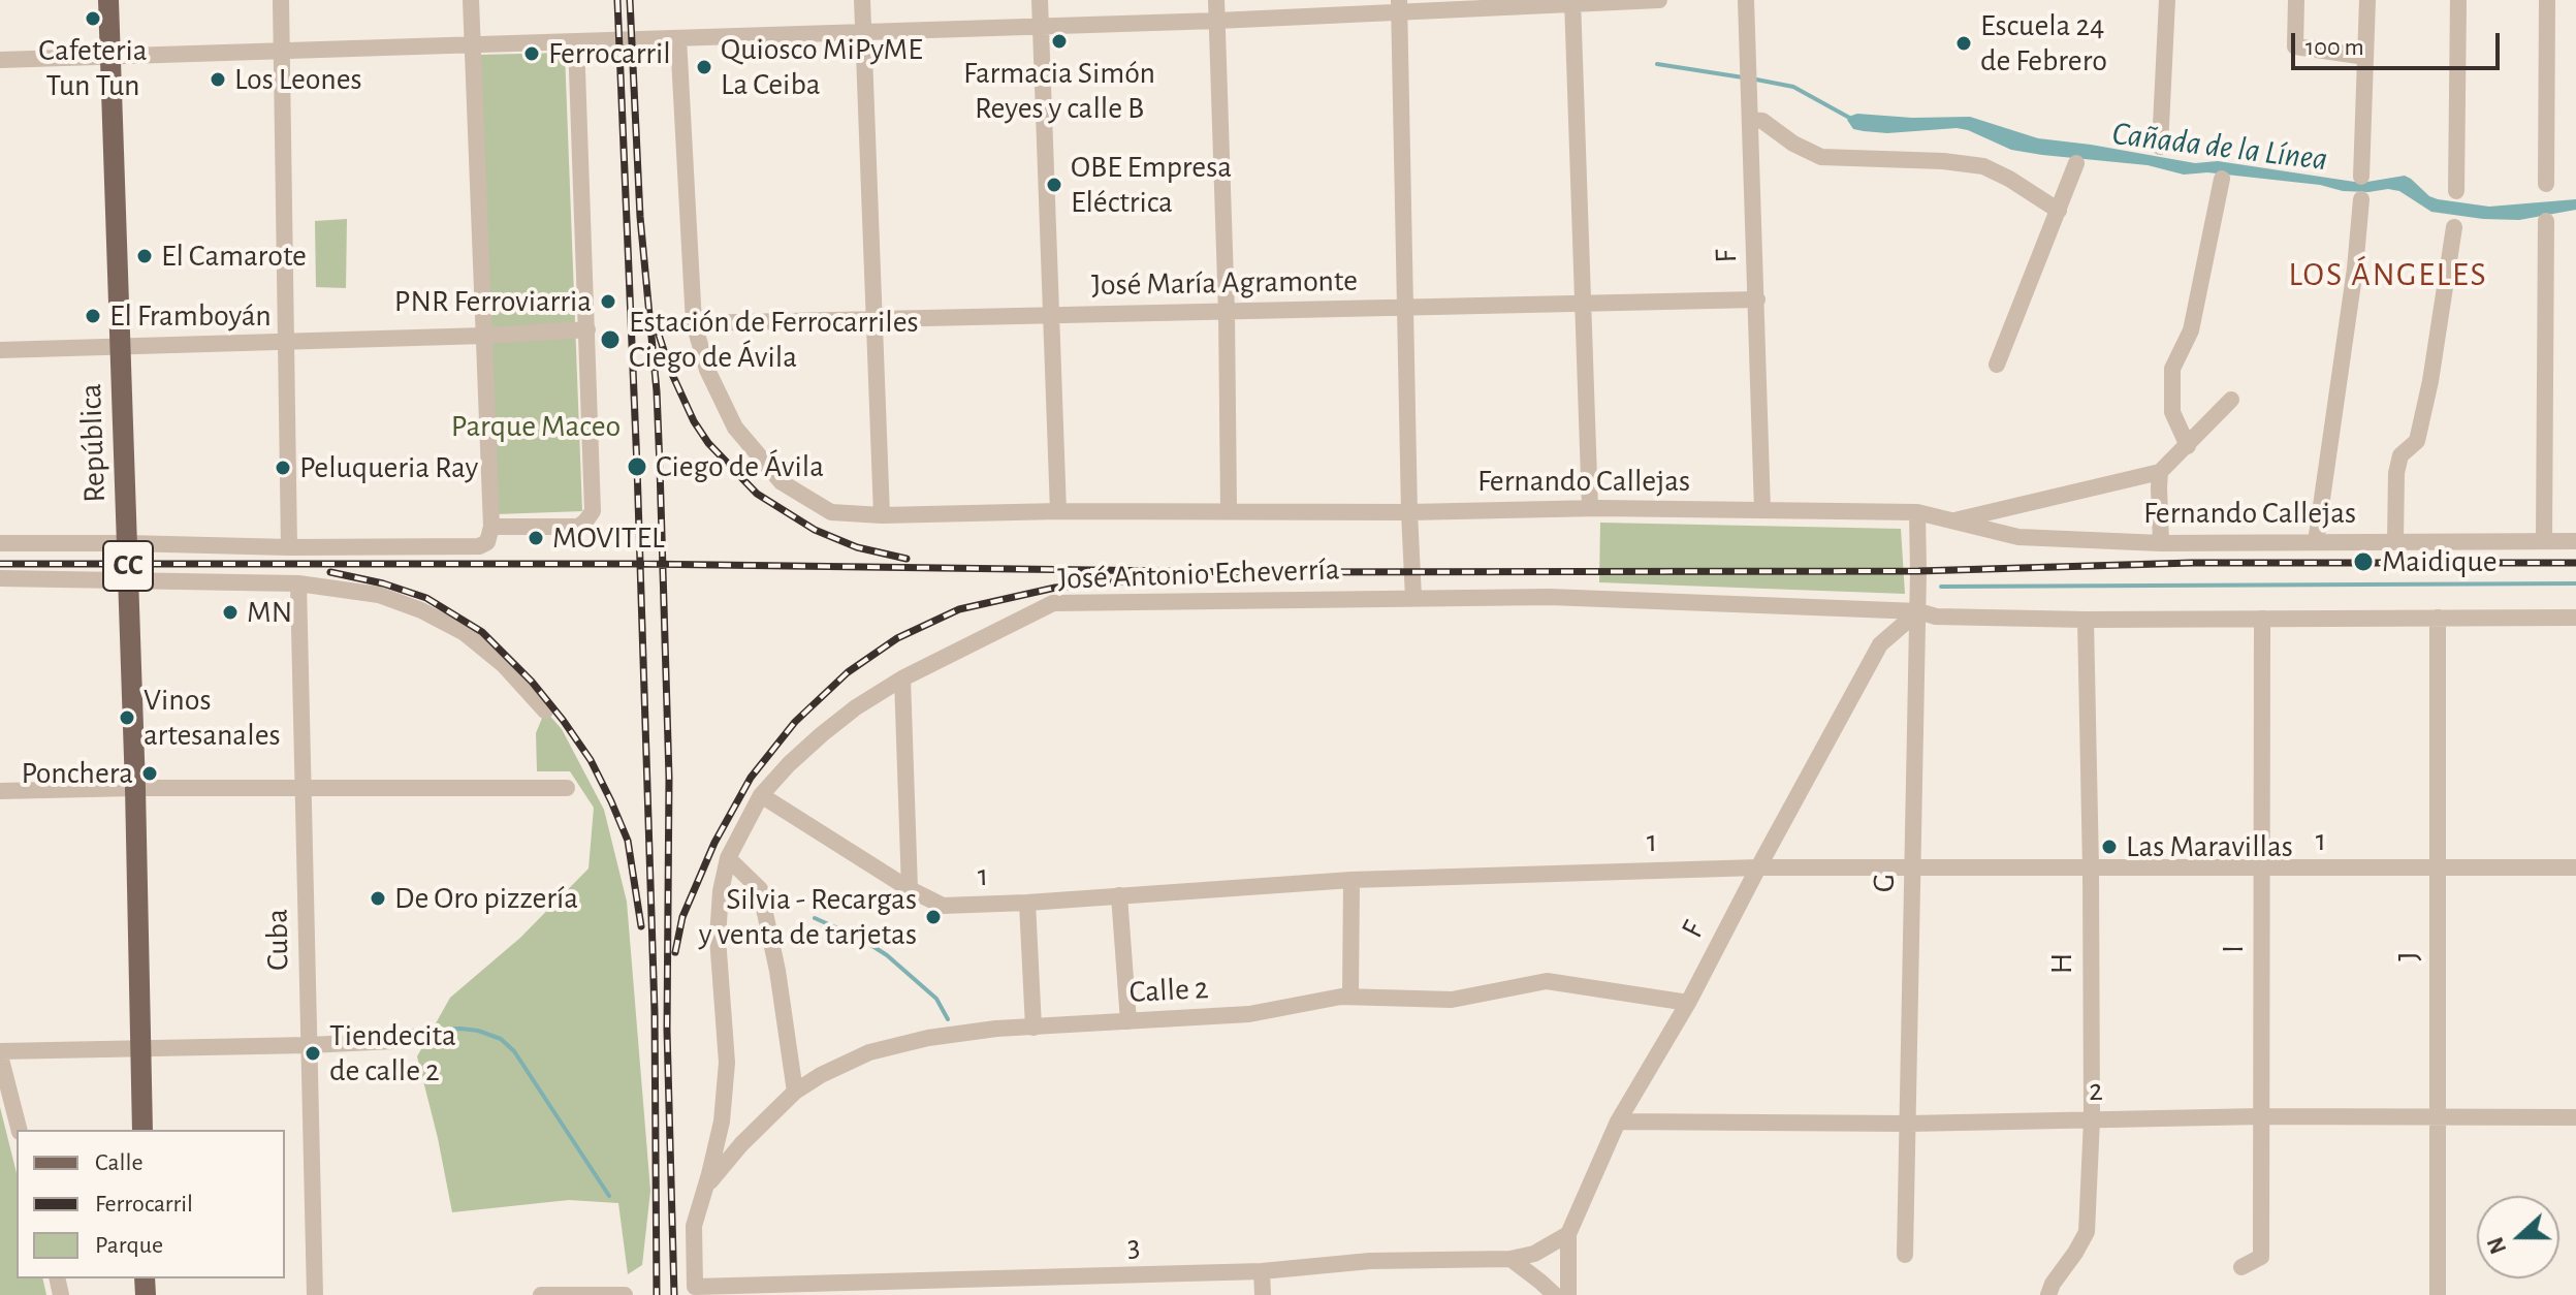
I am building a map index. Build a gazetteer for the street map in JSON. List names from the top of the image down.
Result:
{
  "streets": {
    "main road": ["República", "CC"],
    "street": [
      "F",
      "José María Agramonte",
      "Fernando Callejas",
      "José Antonio Echeverría",
      "1",
      "G",
      "Cuba",
      "I",
      "J",
      "H",
      "Calle 2",
      "2",
      "3"
    ]
  },
  "crossings": [
    ["F", "José María Agramonte"],
    ["F", "Fernando Callejas"],
    ["F", "José Antonio Echeverría"],
    ["F", "1"],
    ["F", "G"],
    ["F", "Calle 2"],
    ["F", "2"],
    ["F", "3"],
    ["José María Agramonte", "Fernando Callejas"],
    ["Fernando Callejas", "G"],
    ["José Antonio Echeverría", "1"],
    ["José Antonio Echeverría", "G"],
    ["José Antonio Echeverría", "Calle 2"],
    ["José Antonio Echeverría", "3"],
    ["1", "G"],
    ["1", "I"],
    ["1", "J"],
    ["1", "H"],
    ["G", "2"],
    ["I", "2"],
    ["J", "2"],
    ["H", "2"]
  ],
  "districts": ["LOS ÁNGELES"],
  "water": ["Cañada de la Línea"],
  "parks": ["Parque Maceo"],
  "places": [
    "Cafeteria Tun Tun",
    "Farmacia Simón Reyes y calle B",
    "Escuela 24 de Febrero",
    "Ferrocarril",
    "Quiosco MiPyME La Ceiba",
    "Los Leones",
    "OBE Empresa Eléctrica",
    "El Camarote",
    "PNR Ferroviarria",
    "El Framboyán",
    "Estación de Ferrocarriles Ciego de Ávila",
    "Ciego de Ávila",
    "Peluqueria Ray",
    "MOVITEL",
    "Maidique",
    "MN",
    "Vinos artesanales",
    "Ponchera",
    "Las Maravillas",
    "De Oro pizzería",
    "Silvia - Recargas y venta de tarjetas",
    "Tiendecita de calle 2"
  ],
  "legend": ["Calle", "Ferrocarril", "Parque"],
  "scale_bar": "100 m",
  "north": "left"
}
